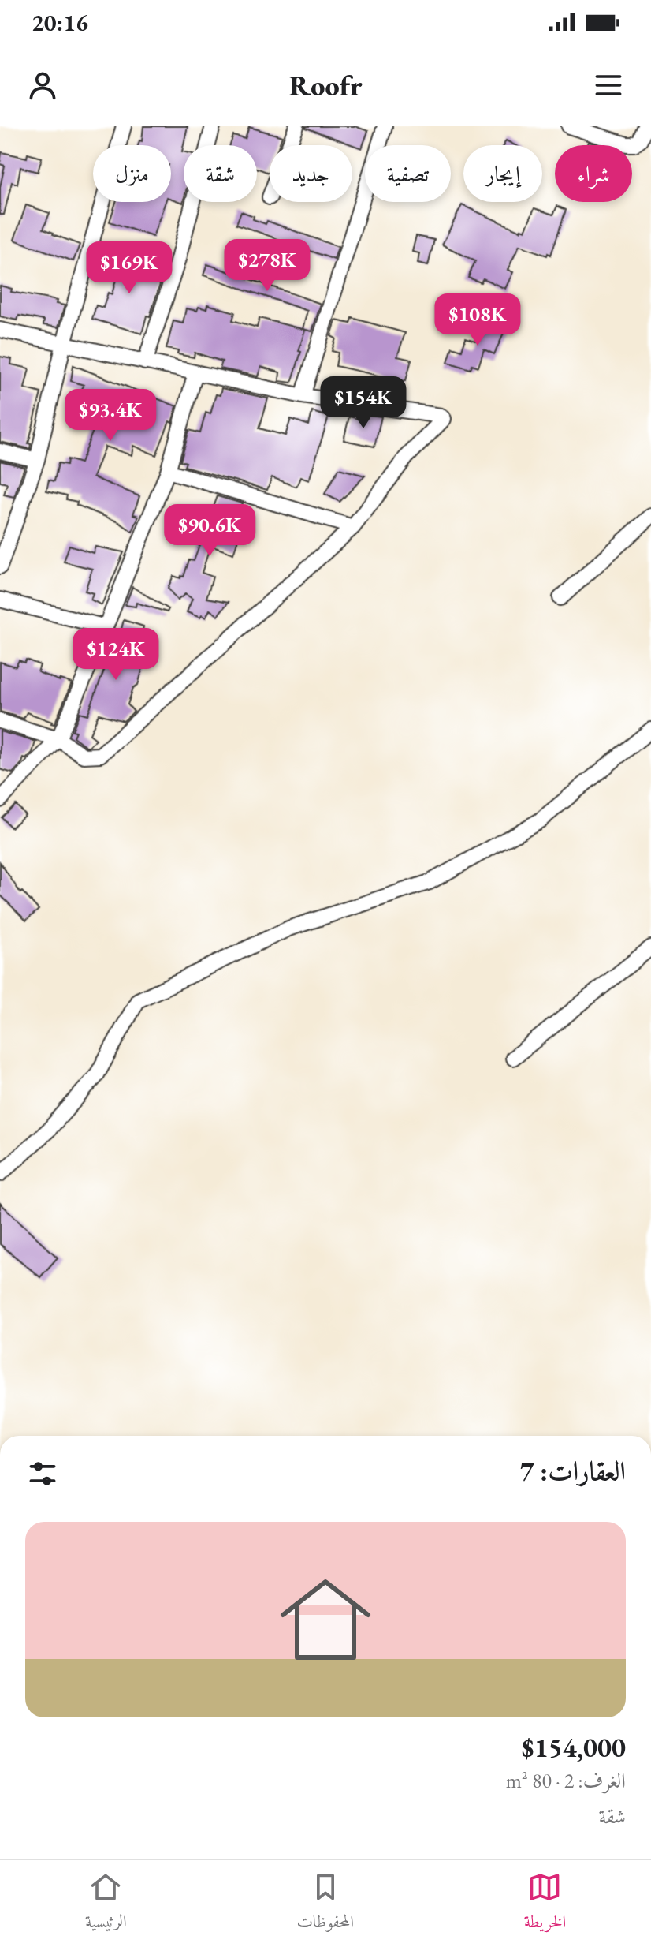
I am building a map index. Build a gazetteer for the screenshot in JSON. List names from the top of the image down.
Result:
{
  "page": {
    "status": "20:16",
    "header": "Roofr",
    "chip": [
      "شراء",
      "إيجار",
      "تصفية",
      "جديد",
      "شقة",
      "منزل"
    ],
    "price": [
      "$278K",
      "$169K",
      "$108K",
      "$154K",
      "$93.4K",
      "$90.6K",
      "$124K"
    ],
    "heading": "العقارات: 7",
    "list": [
      {
        "name": "$154,000",
        "note": "الغرف: 2 · 80 m² · شقة"
      }
    ],
    "tabs": ["الخريطة", "المحفوظات", "الرئيسية"]
  }
}
